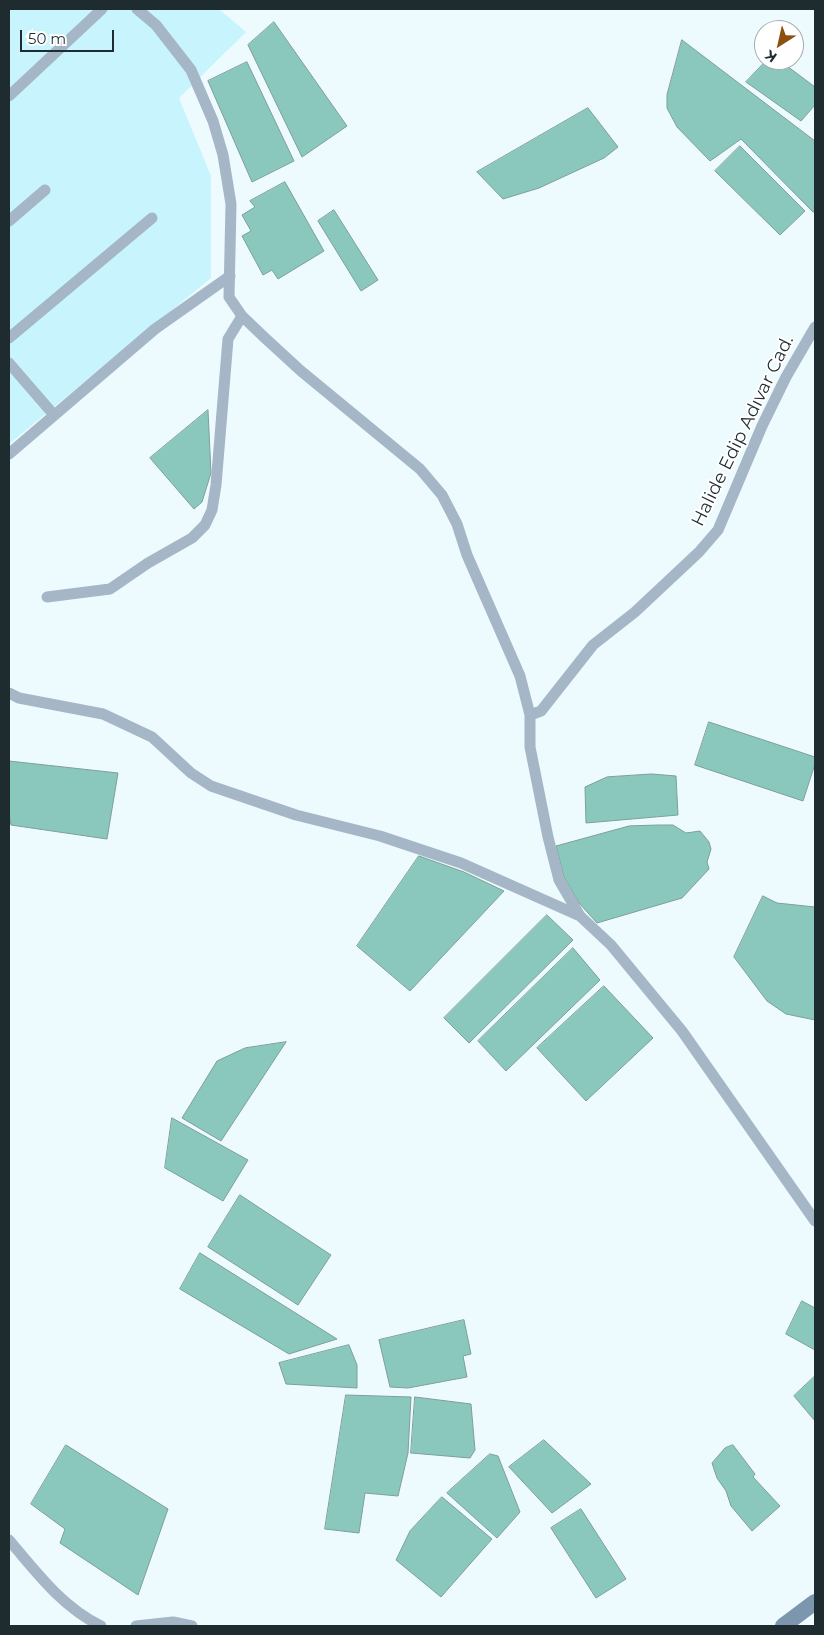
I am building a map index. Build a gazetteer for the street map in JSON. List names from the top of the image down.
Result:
{
  "streets": {
    "street": ["Halide Edip Adıvar Cad."]
  },
  "scale_bar": "50 m",
  "north": "bottom left"
}
